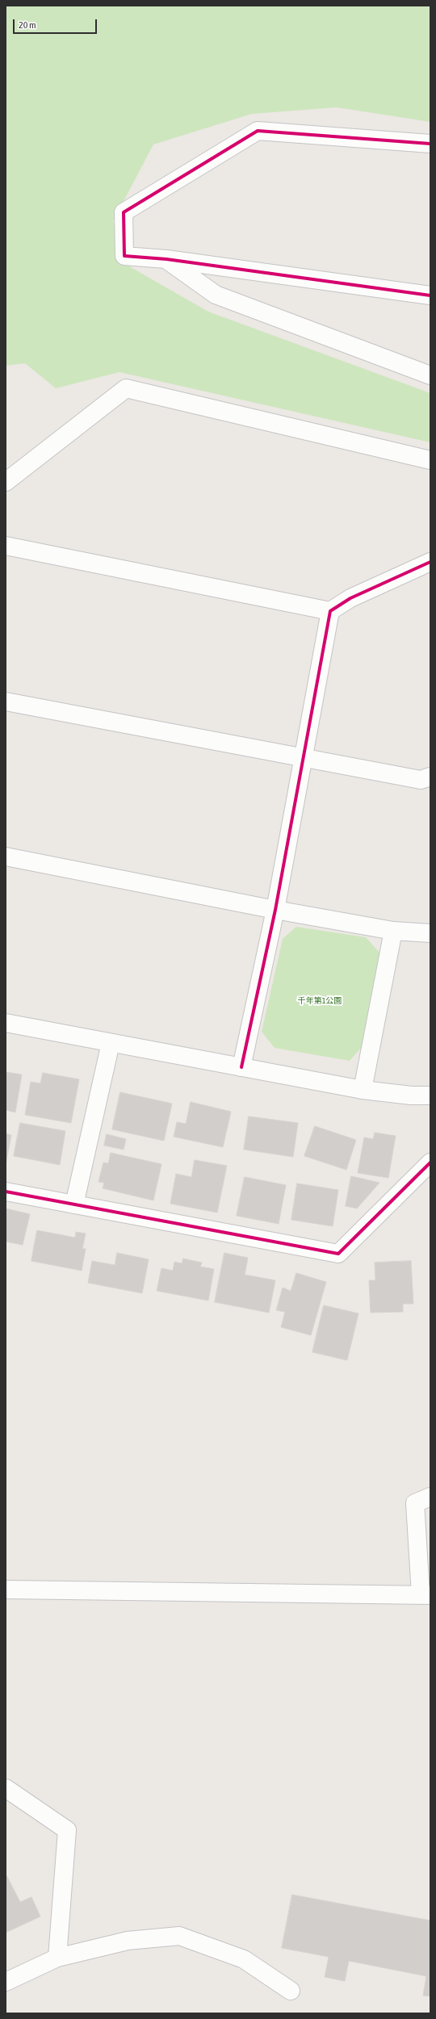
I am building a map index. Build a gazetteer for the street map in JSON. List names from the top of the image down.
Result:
{
  "parks": ["千年第1公園"],
  "scale_bar": "20 m"
}
